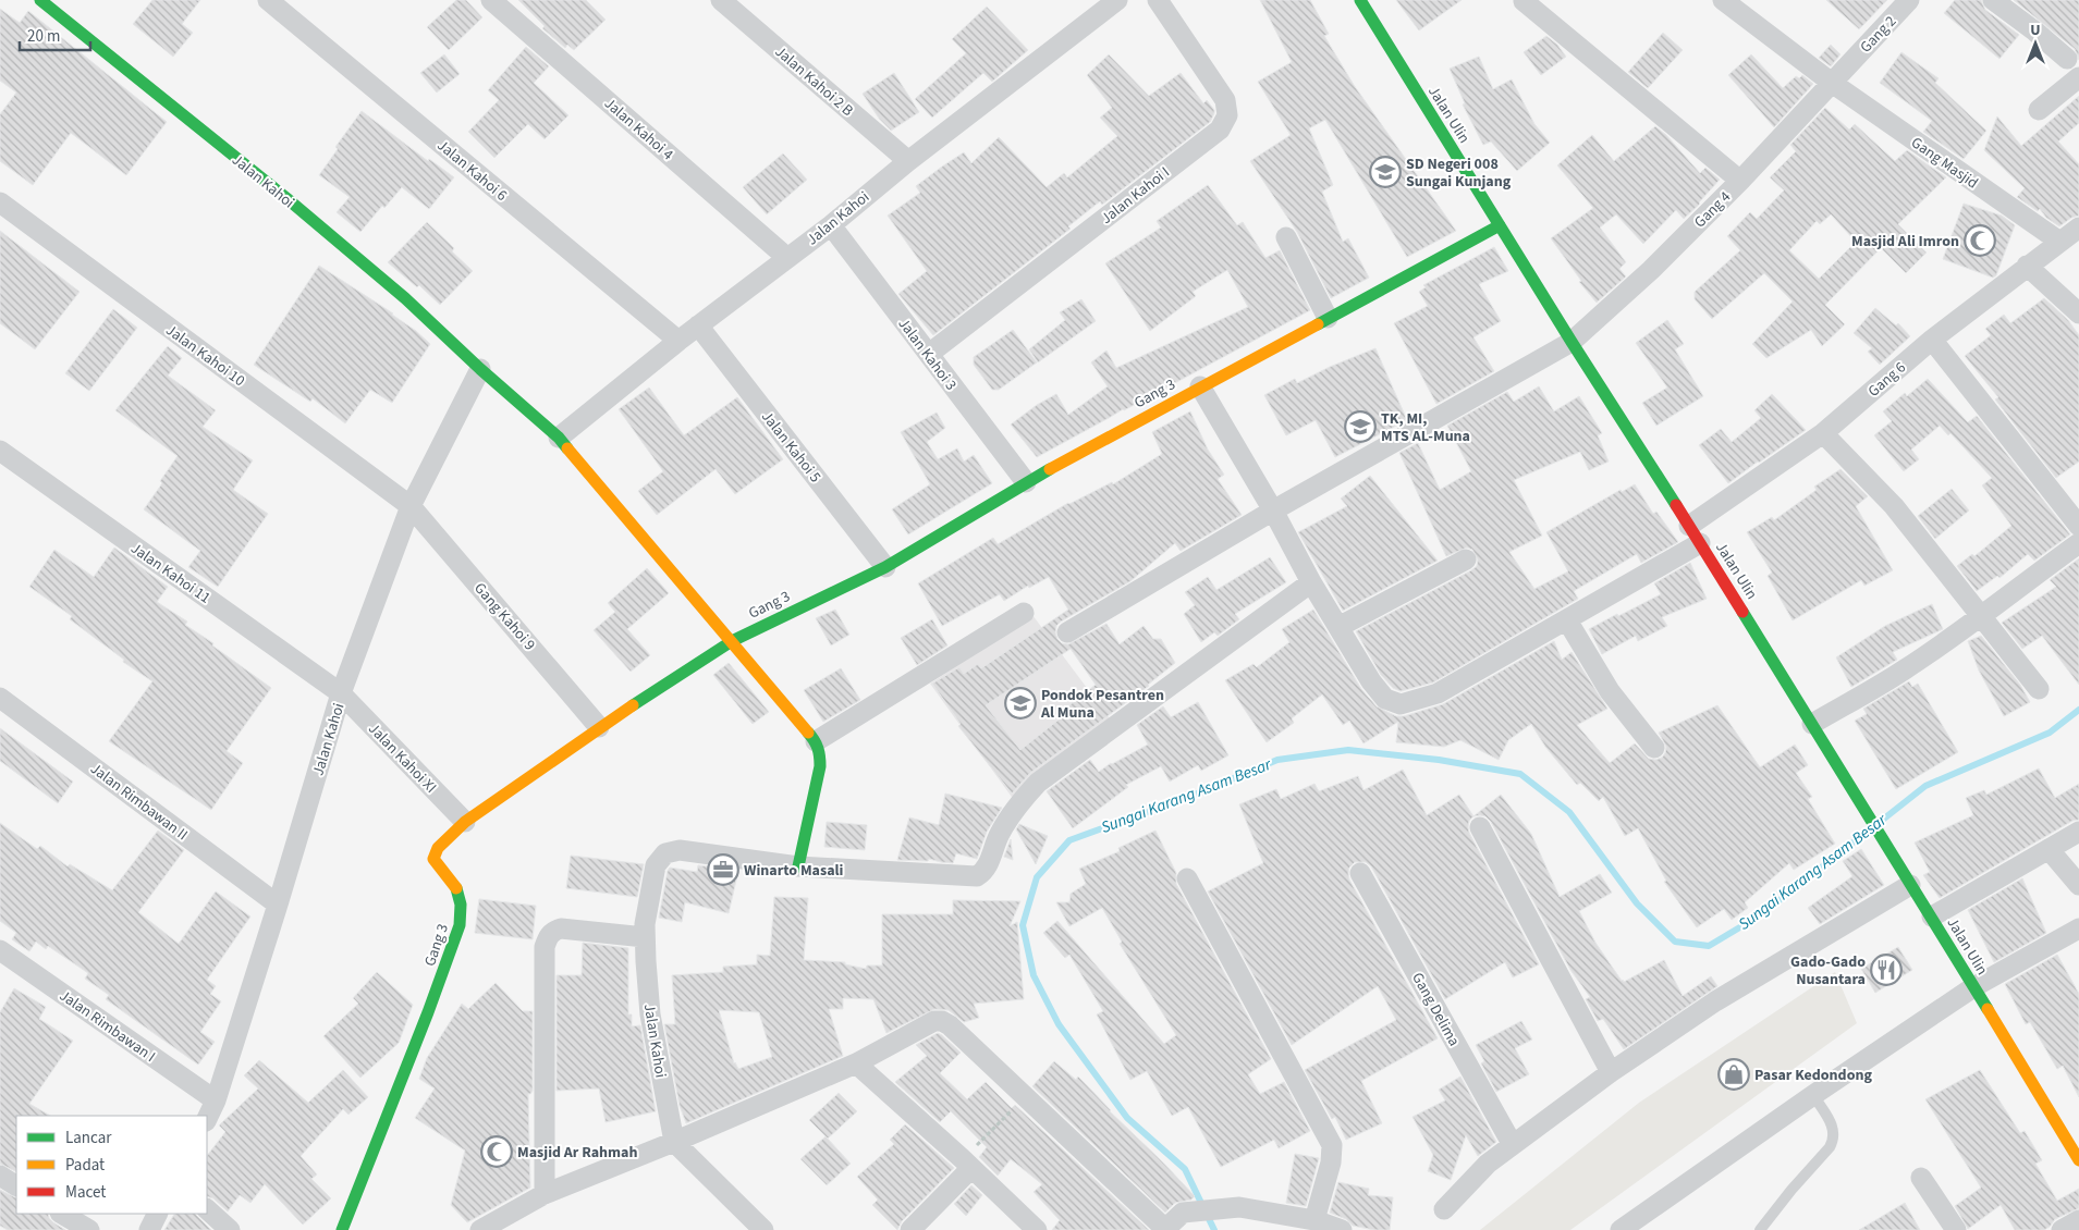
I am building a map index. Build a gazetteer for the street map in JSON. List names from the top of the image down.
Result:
{
  "streets": {
    "street": [
      "Gang 2",
      "Jalan Kahoi 2 B",
      "Jalan Ulin",
      "Jalan Kahoi 4",
      "Gang Masjid",
      "Jalan Kahoi 6",
      "Jalan Kahoi",
      "Jalan Kahoi I",
      "Gang 4",
      "Jalan Kahoi 3",
      "Jalan Kahoi 10",
      "Gang 6",
      "Gang 3",
      "Jalan Kahoi 5",
      "Jalan Kahoi 11",
      "Gang Kahoi 9",
      "Jalan Kahoi XI",
      "Jalan Rimbawan II",
      "Gang Delima",
      "Jalan Rimbawan I"
    ]
  },
  "crossings": [
    ["Gang 2", "Gang 4"],
    ["Jalan Kahoi 2 B", "Jalan Kahoi"],
    ["Jalan Ulin", "Gang 4"],
    ["Jalan Ulin", "Gang 6"],
    ["Jalan Ulin", "Gang 3"],
    ["Jalan Kahoi 4", "Jalan Kahoi"],
    ["Gang Masjid", "Gang 4"],
    ["Gang Masjid", "Gang 6"],
    ["Jalan Kahoi 6", "Jalan Kahoi"],
    ["Jalan Kahoi", "Jalan Kahoi 3"],
    ["Jalan Kahoi", "Jalan Kahoi 10"],
    ["Jalan Kahoi", "Gang 6"],
    ["Jalan Kahoi", "Gang 3"],
    ["Jalan Kahoi", "Jalan Kahoi 5"],
    ["Jalan Kahoi", "Jalan Kahoi 11"],
    ["Jalan Kahoi", "Gang Kahoi 9"],
    ["Jalan Kahoi", "Jalan Kahoi XI"],
    ["Jalan Kahoi", "Jalan Rimbawan II"],
    ["Jalan Kahoi", "Jalan Rimbawan I"],
    ["Jalan Kahoi I", "Jalan Kahoi 3"],
    ["Gang 4", "Gang 6"],
    ["Jalan Kahoi 3", "Gang 3"],
    ["Jalan Kahoi 10", "Gang Kahoi 9"],
    ["Gang 6", "Gang 3"],
    ["Gang 3", "Jalan Kahoi 5"],
    ["Gang 3", "Gang Kahoi 9"],
    ["Gang 3", "Jalan Kahoi XI"],
    ["Jalan Kahoi 11", "Jalan Kahoi XI"]
  ],
  "water": ["Sungai Karang Asam Besar"],
  "places": {
    "school or university": ["SD Negeri 008 Sungai Kunjang", "TK, MI, MTS AL-Muna", "Pondok Pesantren Al Muna"],
    "mosque": ["Masjid Ali Imron", "Masjid Ar Rahmah"],
    "office": ["Winarto Masali"],
    "restaurant": ["Gado-Gado Nusantara"],
    "shop": ["Pasar Kedondong"]
  },
  "legend": ["Lancar", "Padat", "Macet"],
  "scale_bar": "20 m",
  "north": "top"
}
